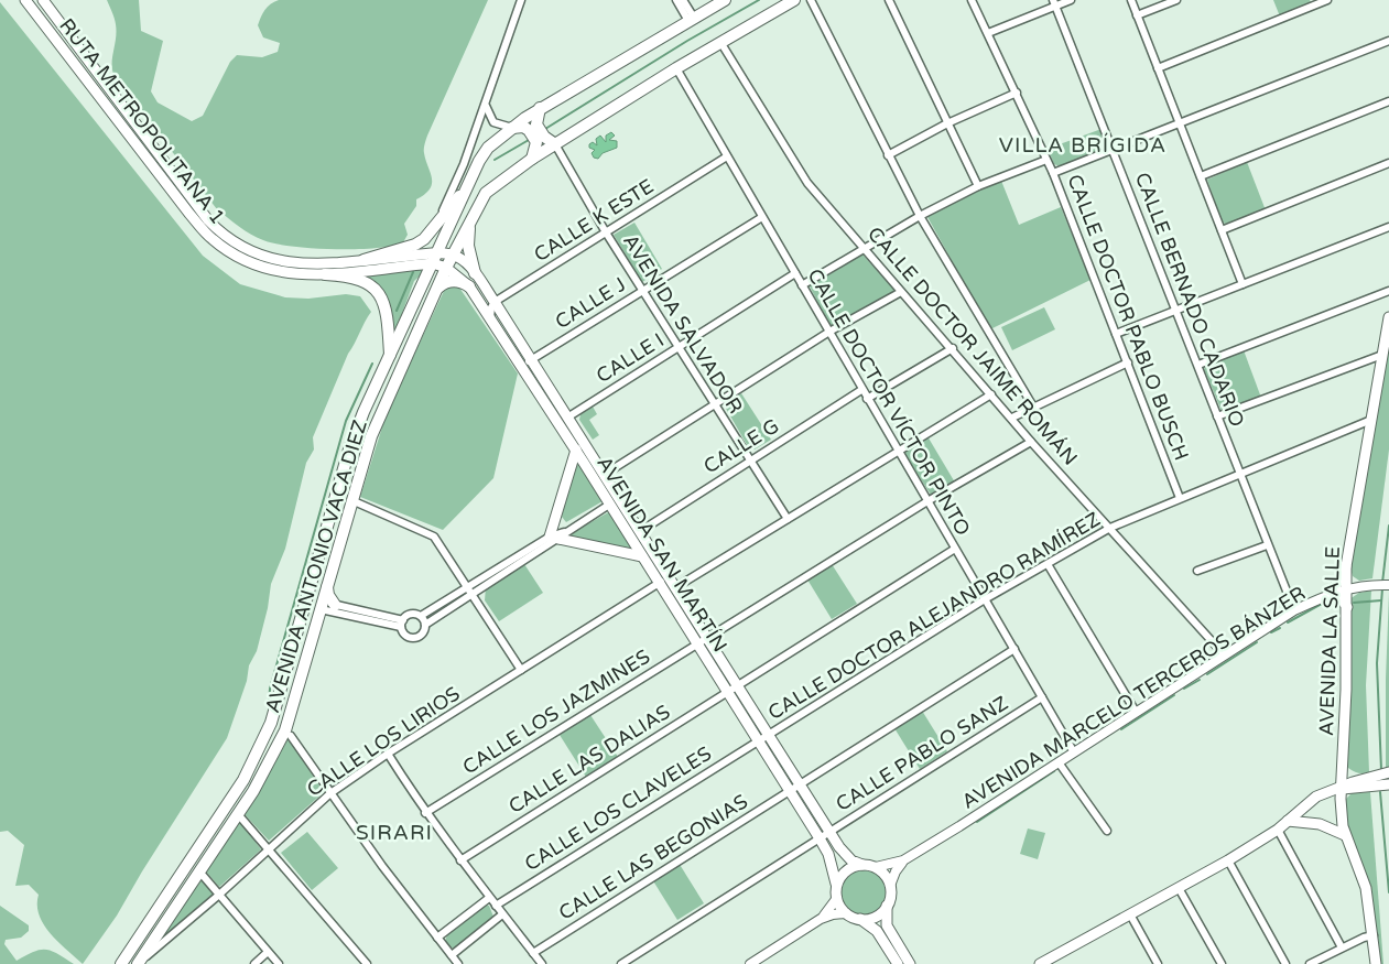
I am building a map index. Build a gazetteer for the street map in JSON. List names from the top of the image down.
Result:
{
  "streets": {
    "highway": ["AVENIDA ANTONIO VACA DIEZ"],
    "main road": ["RUTA METROPOLITANA 1", "AVENIDA SAN MARTÍN", "AVENIDA LA SALLE"],
    "street": [
      "CALLE K ESTE",
      "CALLE BERNADO CADARIO",
      "CALLE J",
      "CALLE DOCTOR PABLO BUSCH",
      "AVENIDA SALVADOR",
      "CALLE DOCTOR JAIME ROMÁN",
      "CALLE I",
      "CALLE DOCTOR VÍCTOR PINTO",
      "CALLE G",
      "CALLE DOCTOR ALEJANDRO RAMÍREZ",
      "AVENIDA MARCELO TERCEROS BÁNZER",
      "CALLE LOS JAZMINES",
      "CALLE LOS LIRIOS",
      "CALLE PABLO SANZ",
      "CALLE LAS DALIAS",
      "CALLE LOS CLAVELES",
      "CALLE LAS BEGONIAS"
    ]
  },
  "crossings": [
    ["RUTA METROPOLITANA 1", "AVENIDA SAN MARTÍN"],
    ["RUTA METROPOLITANA 1", "AVENIDA ANTONIO VACA DIEZ"],
    ["CALLE K ESTE", "AVENIDA SALVADOR"],
    ["CALLE K ESTE", "CALLE DOCTOR VÍCTOR PINTO"],
    ["CALLE K ESTE", "AVENIDA SAN MARTÍN"],
    ["CALLE BERNADO CADARIO", "CALLE DOCTOR ALEJANDRO RAMÍREZ"],
    ["CALLE BERNADO CADARIO", "AVENIDA MARCELO TERCEROS BÁNZER"],
    ["CALLE J", "AVENIDA SALVADOR"],
    ["CALLE J", "CALLE DOCTOR VÍCTOR PINTO"],
    ["CALLE J", "AVENIDA SAN MARTÍN"],
    ["CALLE DOCTOR PABLO BUSCH", "CALLE DOCTOR ALEJANDRO RAMÍREZ"],
    ["AVENIDA SALVADOR", "CALLE I"],
    ["AVENIDA SALVADOR", "CALLE G"],
    ["AVENIDA SALVADOR", "AVENIDA ANTONIO VACA DIEZ"],
    ["CALLE DOCTOR JAIME ROMÁN", "AVENIDA ANTONIO VACA DIEZ"],
    ["CALLE DOCTOR JAIME ROMÁN", "CALLE DOCTOR ALEJANDRO RAMÍREZ"],
    ["CALLE DOCTOR JAIME ROMÁN", "AVENIDA MARCELO TERCEROS BÁNZER"],
    ["CALLE DOCTOR JAIME ROMÁN", "CALLE LOS JAZMINES"],
    ["CALLE I", "CALLE DOCTOR VÍCTOR PINTO"],
    ["CALLE I", "AVENIDA SAN MARTÍN"],
    ["CALLE DOCTOR VÍCTOR PINTO", "CALLE G"],
    ["CALLE DOCTOR VÍCTOR PINTO", "AVENIDA ANTONIO VACA DIEZ"],
    ["CALLE DOCTOR VÍCTOR PINTO", "CALLE DOCTOR ALEJANDRO RAMÍREZ"],
    ["CALLE DOCTOR VÍCTOR PINTO", "AVENIDA MARCELO TERCEROS BÁNZER"],
    ["CALLE DOCTOR VÍCTOR PINTO", "CALLE LOS JAZMINES"],
    ["CALLE DOCTOR VÍCTOR PINTO", "CALLE PABLO SANZ"],
    ["CALLE DOCTOR VÍCTOR PINTO", "CALLE LAS DALIAS"],
    ["CALLE DOCTOR VÍCTOR PINTO", "CALLE LAS BEGONIAS"],
    ["CALLE G", "AVENIDA SAN MARTÍN"],
    ["AVENIDA SAN MARTÍN", "AVENIDA ANTONIO VACA DIEZ"],
    ["AVENIDA SAN MARTÍN", "CALLE DOCTOR ALEJANDRO RAMÍREZ"],
    ["AVENIDA SAN MARTÍN", "AVENIDA MARCELO TERCEROS BÁNZER"],
    ["AVENIDA SAN MARTÍN", "CALLE LOS JAZMINES"],
    ["AVENIDA SAN MARTÍN", "CALLE LOS LIRIOS"],
    ["AVENIDA SAN MARTÍN", "CALLE PABLO SANZ"],
    ["AVENIDA SAN MARTÍN", "CALLE LAS DALIAS"],
    ["AVENIDA SAN MARTÍN", "CALLE LOS CLAVELES"],
    ["AVENIDA SAN MARTÍN", "CALLE LAS BEGONIAS"],
    ["AVENIDA ANTONIO VACA DIEZ", "CALLE LOS LIRIOS"],
    ["CALLE DOCTOR ALEJANDRO RAMÍREZ", "AVENIDA LA SALLE"],
    ["CALLE DOCTOR ALEJANDRO RAMÍREZ", "CALLE LOS CLAVELES"],
    ["AVENIDA LA SALLE", "AVENIDA MARCELO TERCEROS BÁNZER"]
  ],
  "districts": ["VILLA BRÍGIDA", "SIRARI"]
}
